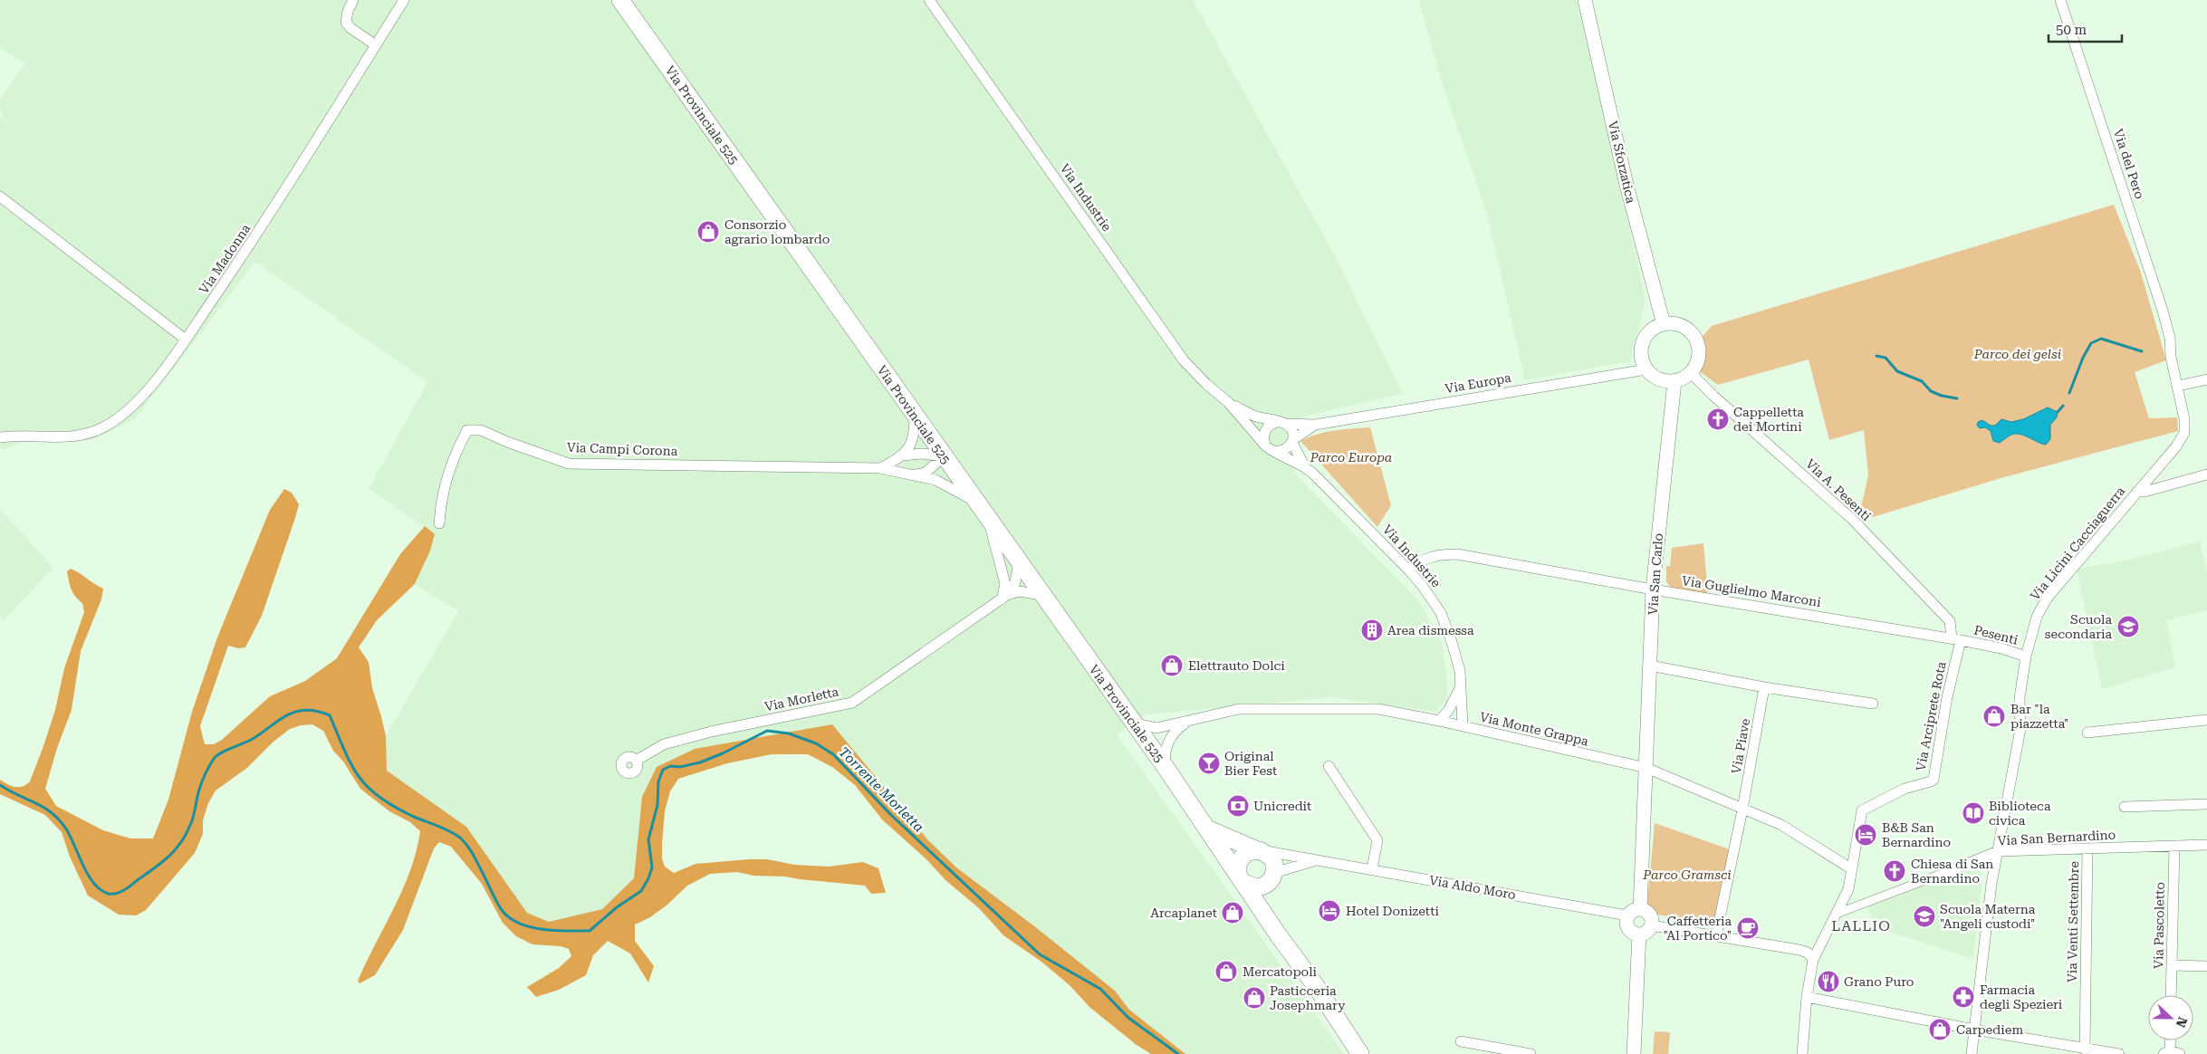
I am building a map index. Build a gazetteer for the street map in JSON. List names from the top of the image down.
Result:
{
  "streets": {
    "main road": ["Via Provinciale 525"],
    "street": [
      "Via Sforzatica",
      "Via del Pero",
      "Via Industrie",
      "Via Madonna",
      "Via Europa",
      "Via Campi Corona",
      "Via A. Pesenti",
      "Via Licini Cacciaguerra",
      "Via San Carlo",
      "Via Guglielmo Marconi",
      "Pesenti",
      "Via Morletta",
      "Via Arciprete Rota",
      "Via Monte Grappa",
      "Via Piave",
      "Via San Bernardino",
      "Via Aldo Moro",
      "Via Venti Settembre",
      "Via Pascoletto"
    ]
  },
  "crossings": [
    ["Via Provinciale 525", "Via Campi Corona"],
    ["Via Provinciale 525", "Via Morletta"],
    ["Via Provinciale 525", "Via Aldo Moro"],
    ["Via Sforzatica", "Via Europa"],
    ["Via Sforzatica", "Via A. Pesenti"],
    ["Via Sforzatica", "Via San Carlo"],
    ["Via del Pero", "Via Licini Cacciaguerra"],
    ["Via Industrie", "Via Europa"],
    ["Via Industrie", "Via Guglielmo Marconi"],
    ["Via Industrie", "Via Monte Grappa"],
    ["Via Europa", "Via A. Pesenti"],
    ["Via Europa", "Via San Carlo"],
    ["Via A. Pesenti", "Via San Carlo"],
    ["Via A. Pesenti", "Via Guglielmo Marconi"],
    ["Via A. Pesenti", "Pesenti"],
    ["Via A. Pesenti", "Via Arciprete Rota"],
    ["Via Licini Cacciaguerra", "Pesenti"],
    ["Via Licini Cacciaguerra", "Via San Bernardino"],
    ["Via San Carlo", "Via Guglielmo Marconi"],
    ["Via San Carlo", "Via Monte Grappa"],
    ["Via San Carlo", "Via Aldo Moro"],
    ["Via Guglielmo Marconi", "Pesenti"],
    ["Via Guglielmo Marconi", "Via Arciprete Rota"],
    ["Pesenti", "Via Arciprete Rota"],
    ["Via Arciprete Rota", "Via Monte Grappa"],
    ["Via Arciprete Rota", "Via San Bernardino"],
    ["Via Monte Grappa", "Via Piave"],
    ["Via San Bernardino", "Via Venti Settembre"],
    ["Via San Bernardino", "Via Pascoletto"]
  ],
  "districts": ["LALLIO"],
  "water": ["Torrente Morletta"],
  "parks": ["Parco dei gelsi", "Parco Europa", "Parco Gramsci"],
  "places": {
    "shop": [
      "Consorzio agrario lombardo",
      "Elettrauto Dolci",
      "Bar \"la piazzetta\"",
      "Arcaplanet",
      "Mercatopoli",
      "Pasticceria Josephmary",
      "Carpediem"
    ],
    "church": ["Cappelletta dei Mortini", "Chiesa di San Bernardino"],
    "school or university": ["Scuola secondaria", "Scuola Materna \"Angeli custodi\""],
    "building": ["Area dismessa"],
    "bar": ["Original Bier Fest"],
    "bank": ["Unicredit"],
    "library": ["Biblioteca civica"],
    "hotel": ["B&B San Bernardino", "Hotel Donizetti"],
    "cafe": ["Caffetteria \"Al Portico\""],
    "restaurant": ["Grano Puro"],
    "pharmacy": ["Farmacia degli Spezieri"]
  },
  "scale_bar": "50 m",
  "north": "right"
}
